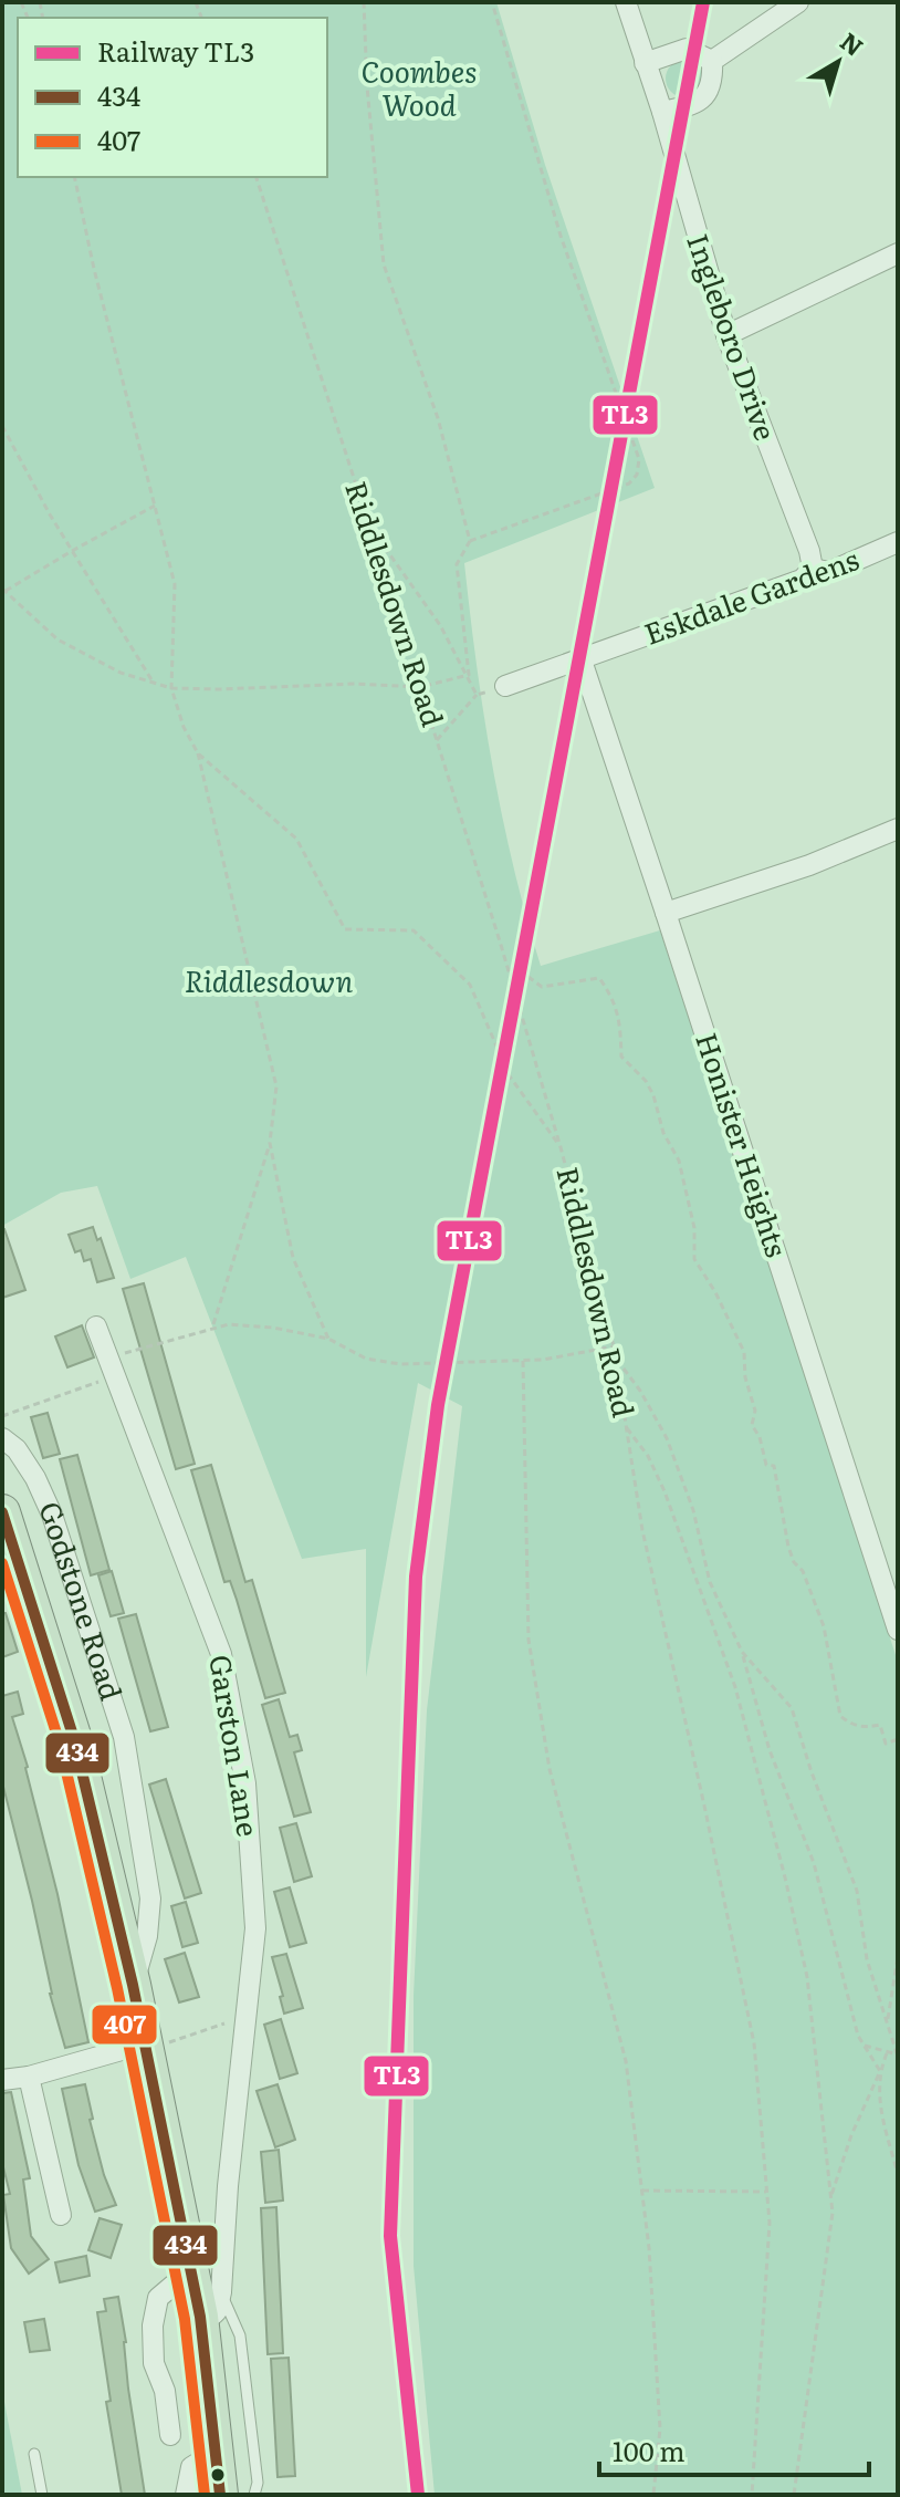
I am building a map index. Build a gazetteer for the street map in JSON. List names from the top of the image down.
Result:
{
  "streets": {
    "highway": ["Godstone Road"],
    "street": [
      "Ingleboro Drive",
      "Eskdale Gardens",
      "Honister Heights",
      "Garston Lane"
    ],
    "path": ["Riddlesdown Road"]
  },
  "crossings": [
    ["Ingleboro Drive", "Eskdale Gardens"],
    ["Eskdale Gardens", "Honister Heights"],
    ["Godstone Road", "Garston Lane"]
  ],
  "parks": ["Coombes Wood", "Riddlesdown"],
  "lines": ["rail line TL3", "transit line 434", "transit line 407"],
  "legend": ["Railway TL3", "434", "407"],
  "scale_bar": "100 m",
  "north": "top right"
}
